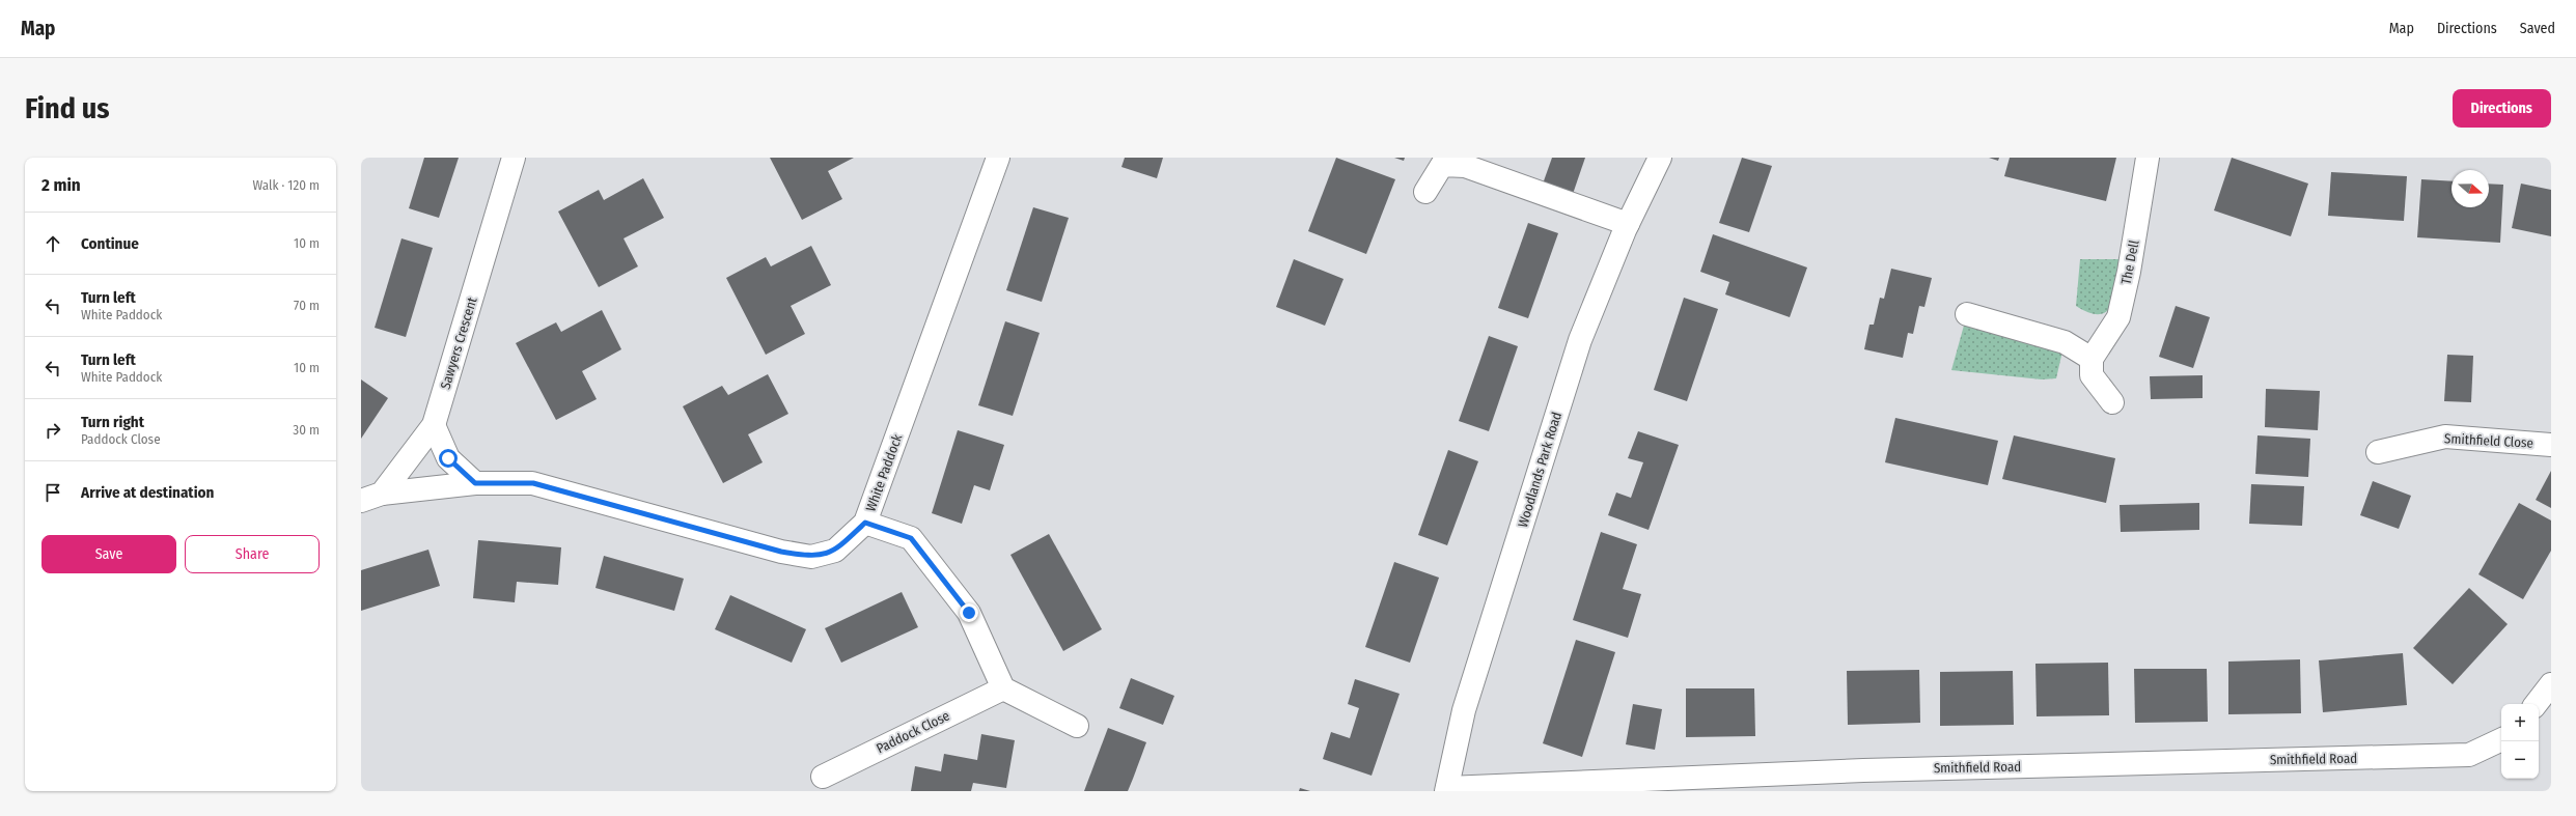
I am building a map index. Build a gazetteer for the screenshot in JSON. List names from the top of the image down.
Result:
{
  "streets": {
    "street": [
      "The Dell",
      "Sawyers Crescent",
      "Smithfield Close",
      "Woodlands Park Road",
      "White Paddock",
      "Paddock Close",
      "Smithfield Road"
    ]
  },
  "crossings": [
    ["Sawyers Crescent", "White Paddock"],
    ["Woodlands Park Road", "Smithfield Road"]
  ],
  "north": "right",
  "page": {
    "header": "Map",
    "nav": ["Map", "Directions", "Saved"],
    "buttons": [
      "Directions",
      ["Save", "Share"]
    ],
    "title": "Find us",
    "heading": ["2 min", "Walk · 120 m"],
    "list": [
      ["Continue", "10 m"],
      ["Turn left", "White Paddock", "70 m"],
      ["Turn left", "White Paddock", "10 m"],
      ["Turn right", "Paddock Close", "30 m"],
      "Arrive at destination"
    ],
    "map_buttons": ["+", "−"]
  }
}
